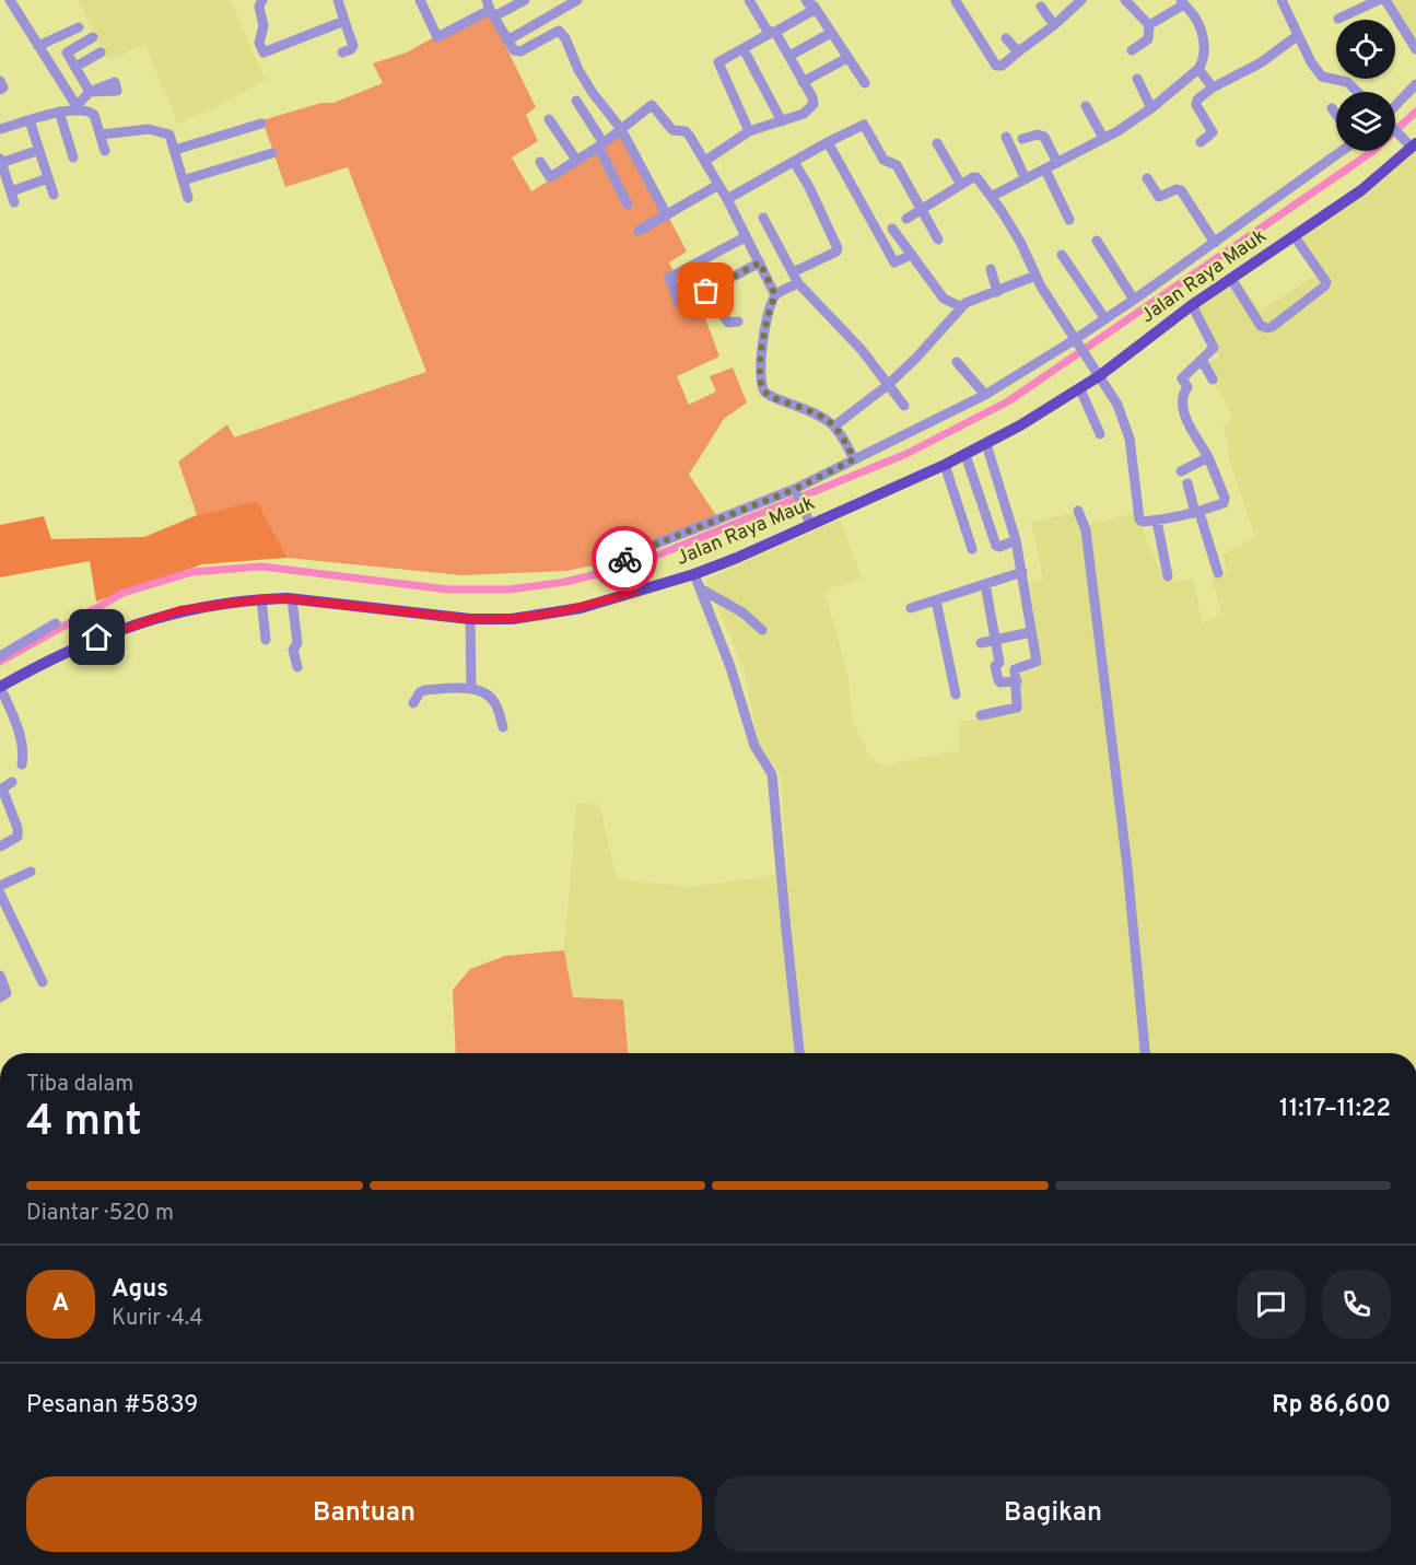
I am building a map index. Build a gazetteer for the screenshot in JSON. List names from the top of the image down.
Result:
{
  "streets": {
    "main road": ["Jalan Raya Mauk"]
  },
  "page": {
    "heading": ["4 mnt", "Tiba dalam", "11:17–11:22"],
    "panel": [
      "Agus",
      "Kurir · 4.4",
      "Pesanan #5839",
      "Rp 86,600"
    ],
    "bar": "Diantar · 520 m",
    "round": "A",
    "buttons": ["Bantuan", "Bagikan"]
  }
}
